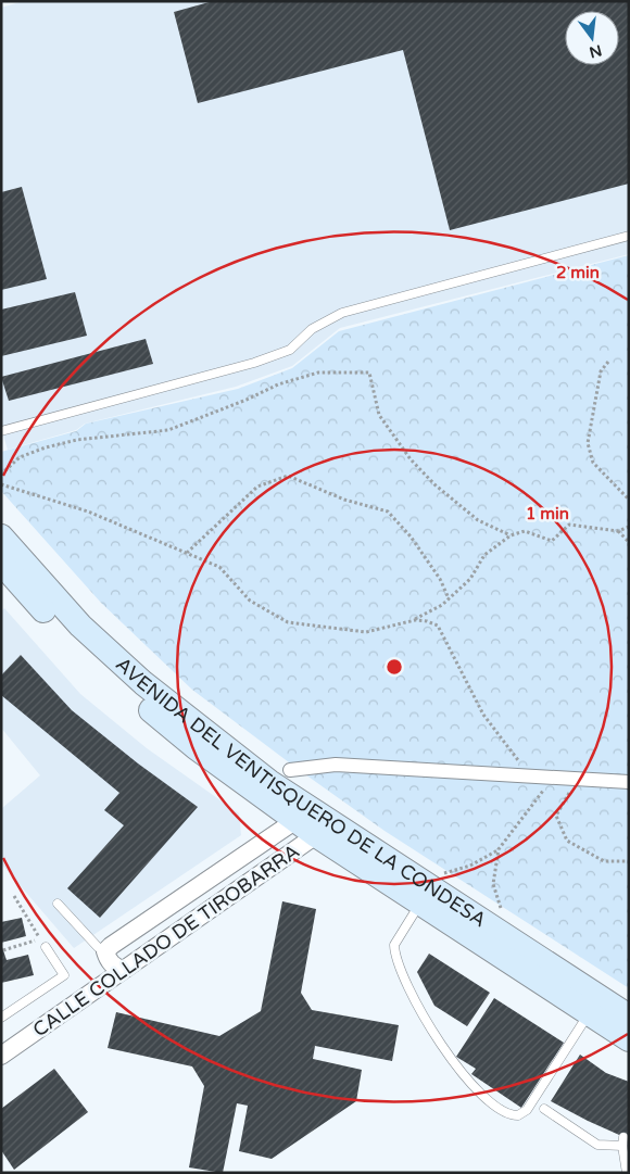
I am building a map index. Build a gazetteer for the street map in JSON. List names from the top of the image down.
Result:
{
  "streets": {
    "main road": ["AVENIDA DEL VENTISQUERO DE LA CONDESA"],
    "street": ["CALLE COLLADO DE TIROBARRA"]
  },
  "crossings": [
    ["AVENIDA DEL VENTISQUERO DE LA CONDESA", "CALLE COLLADO DE TIROBARRA"]
  ],
  "north": "bottom",
  "rings": ["2 min", "1 min"]
}
